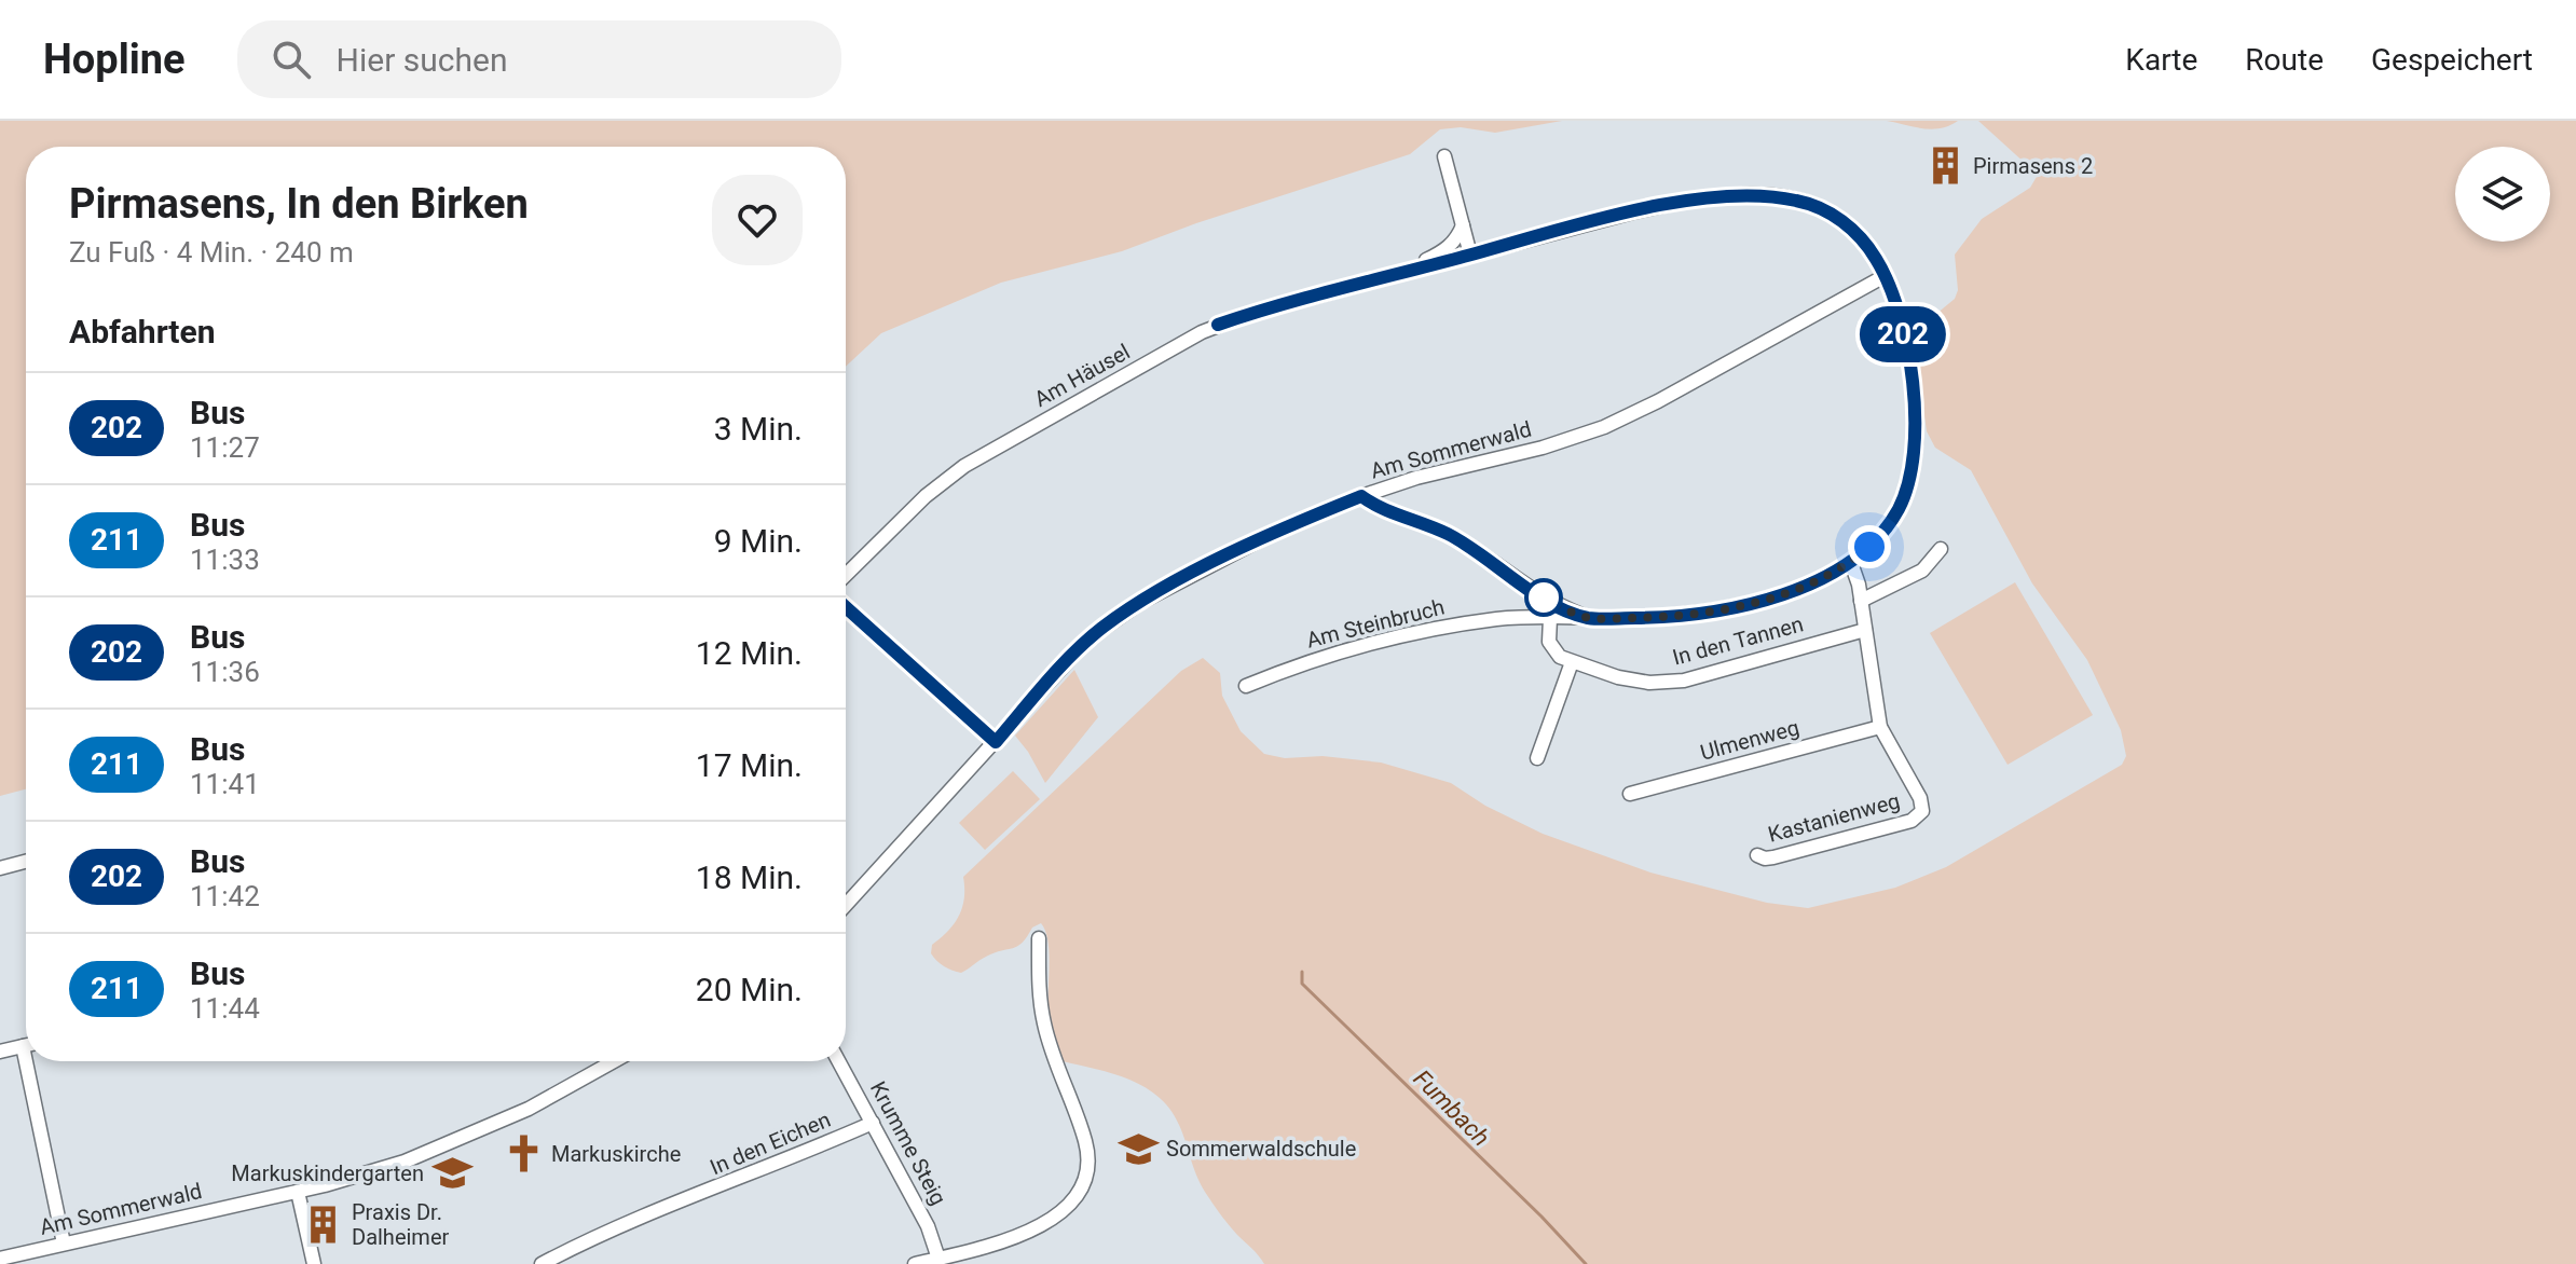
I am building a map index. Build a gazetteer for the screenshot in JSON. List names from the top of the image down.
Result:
{
  "streets": {
    "street": [
      "Am Häusel",
      "Am Sommerwald",
      "Am Steinbruch",
      "In den Tannen",
      "Ulmenweg",
      "Kastanienweg",
      "In den Eichen",
      "Krumme Steig"
    ]
  },
  "crossings": [
    ["Am Häusel", "Am Sommerwald"],
    ["Am Häusel", "Am Steinbruch"],
    ["Ulmenweg", "Kastanienweg"],
    ["In den Eichen", "Krumme Steig"]
  ],
  "water": ["Fumbach"],
  "places": {
    "building": ["Pirmasens 2", "Praxis Dr. Dalheimer"],
    "school or university": ["Sommerwaldschule", "Markuskindergarten"],
    "church": ["Markuskirche"]
  },
  "lines": ["bus line 202"],
  "page": {
    "header": "Hopline",
    "search": "Hier suchen",
    "nav": ["Karte", "Route", "Gespeichert"],
    "on_map": "202",
    "heading": [
      ["Pirmasens, In den Birken", "Zu Fuß · 4 Min. · 240 m"],
      "Abfahrten"
    ],
    "list": [
      {
        "mark": "202",
        "name": "Bus",
        "note": "11:27",
        "value": "3 Min."
      },
      {
        "mark": "211",
        "name": "Bus",
        "note": "11:33",
        "value": "9 Min."
      },
      {
        "mark": "202",
        "name": "Bus",
        "note": "11:36",
        "value": "12 Min."
      },
      {
        "mark": "211",
        "name": "Bus",
        "note": "11:41",
        "value": "17 Min."
      },
      {
        "mark": "202",
        "name": "Bus",
        "note": "11:42",
        "value": "18 Min."
      },
      {
        "mark": "211",
        "name": "Bus",
        "note": "11:44",
        "value": "20 Min."
      }
    ]
  }
}
